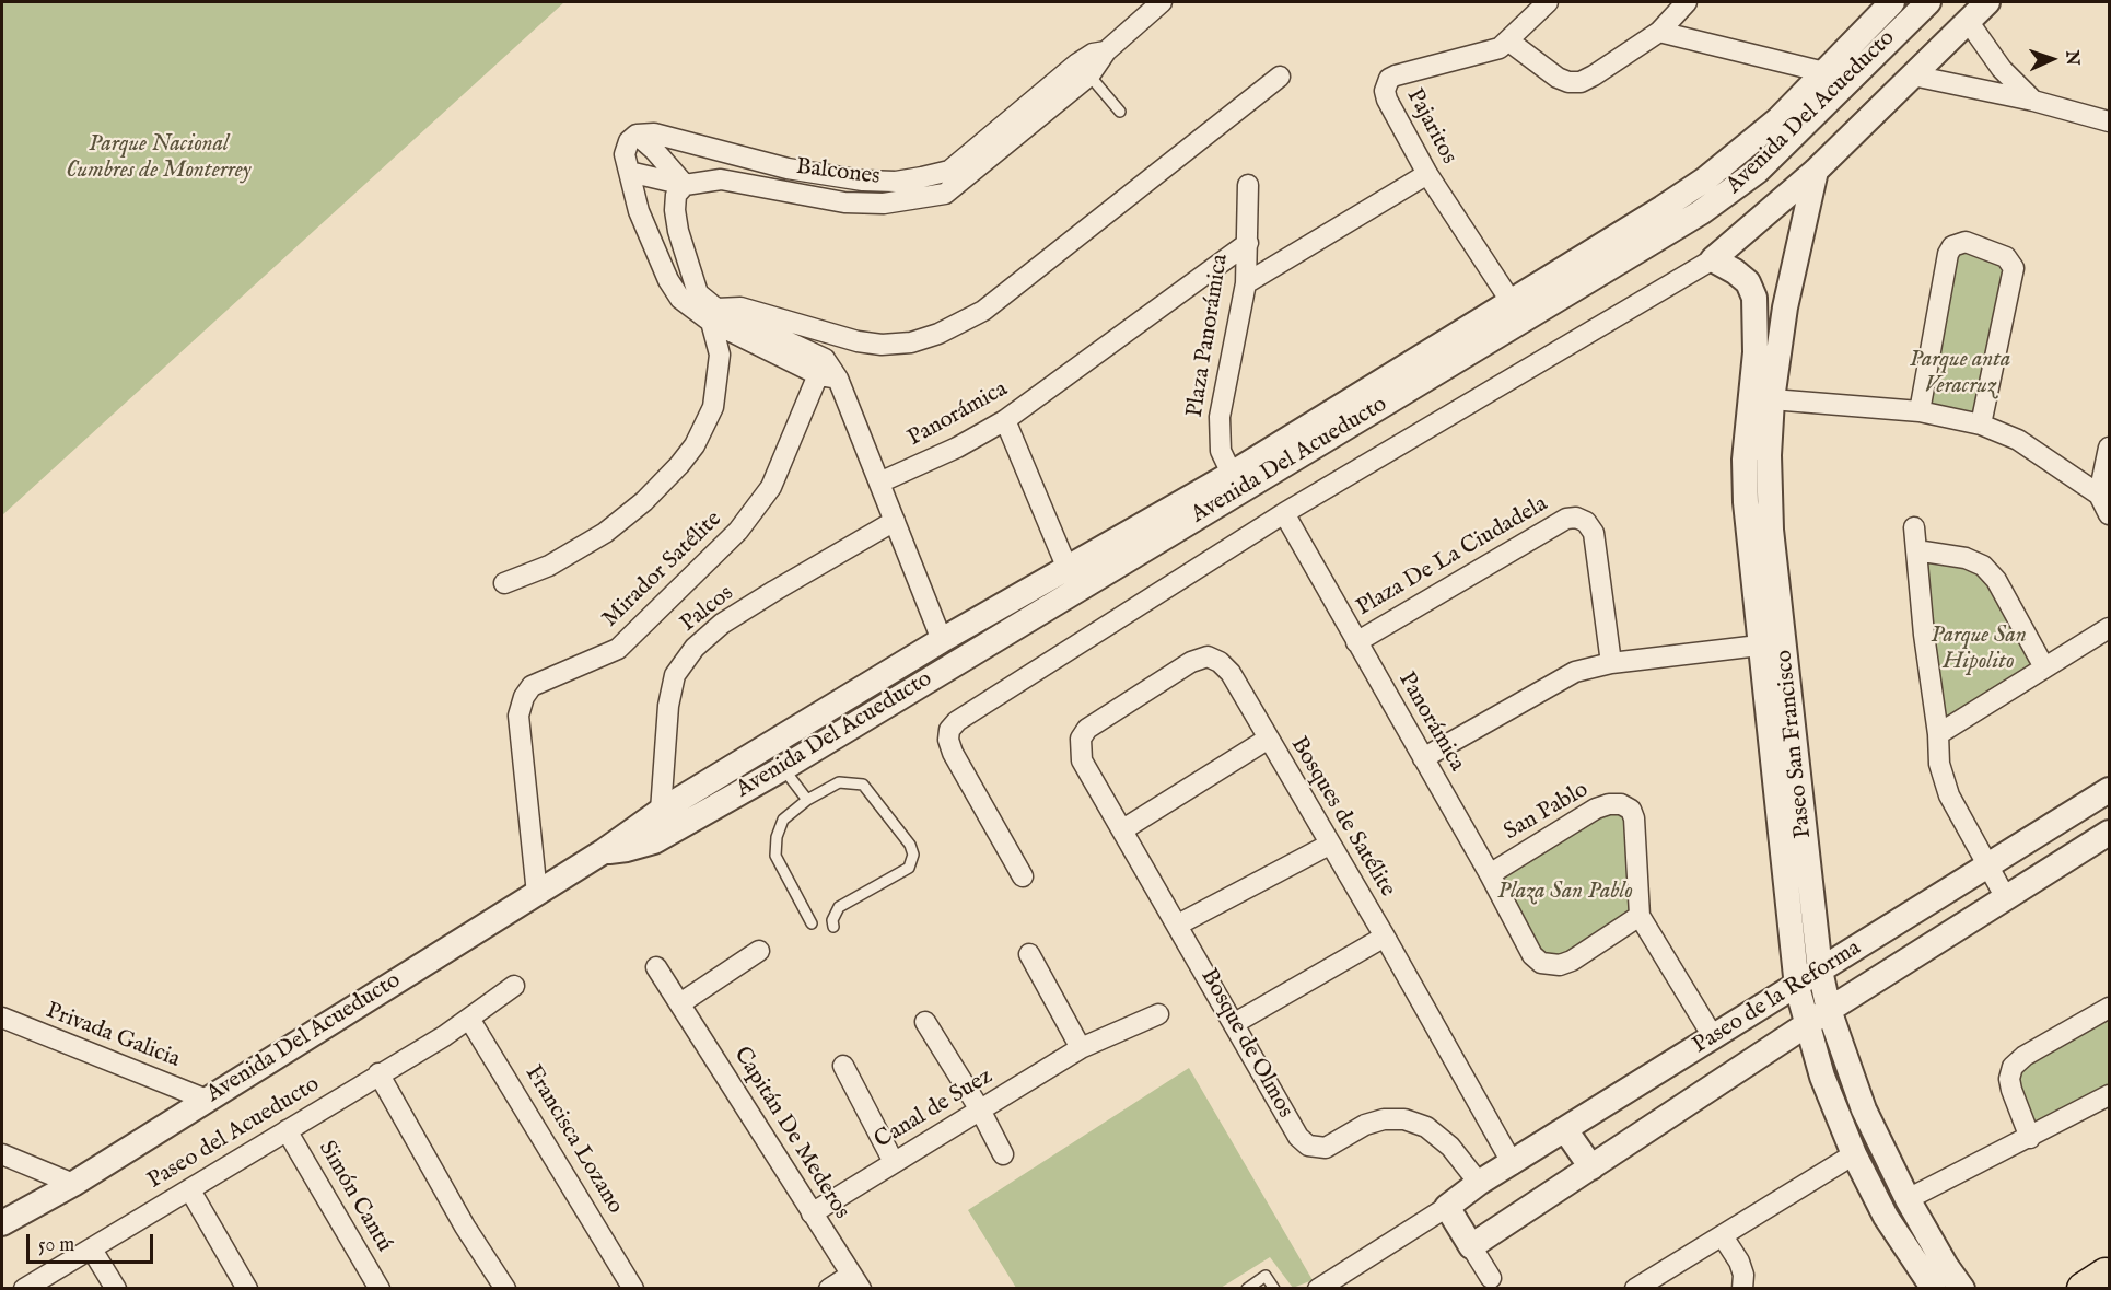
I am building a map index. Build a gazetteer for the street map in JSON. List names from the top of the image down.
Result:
{
  "streets": {
    "street": [
      "Avenida Del Acueducto",
      "Pajaritos",
      "Balcones",
      "Plaza Panorámica",
      "Panorámica",
      "Plaza De La Ciudadela",
      "Mirador Satélite",
      "Palcos",
      "Paseo San Francisco",
      "San Pablo",
      "Bosques de Satélite",
      "Paseo de la Reforma",
      "Privada Galicia",
      "Bosque de Olmos",
      "Canal de Suez",
      "Paseo del Acueducto",
      "Capitán De Mederos",
      "Francisca Lozano",
      "Simón Cantú"
    ]
  },
  "crossings": [
    ["Avenida Del Acueducto", "Pajaritos"],
    ["Avenida Del Acueducto", "Plaza Panorámica"],
    ["Avenida Del Acueducto", "Panorámica"],
    ["Avenida Del Acueducto", "Mirador Satélite"],
    ["Avenida Del Acueducto", "Palcos"],
    ["Avenida Del Acueducto", "Paseo San Francisco"],
    ["Avenida Del Acueducto", "Privada Galicia"],
    ["Plaza Panorámica", "Panorámica"],
    ["Panorámica", "Plaza De La Ciudadela"],
    ["Panorámica", "San Pablo"],
    ["Paseo San Francisco", "Paseo de la Reforma"],
    ["Bosques de Satélite", "Paseo de la Reforma"],
    ["Bosques de Satélite", "Bosque de Olmos"],
    ["Paseo de la Reforma", "Bosque de Olmos"],
    ["Canal de Suez", "Capitán De Mederos"],
    ["Paseo del Acueducto", "Francisca Lozano"],
    ["Paseo del Acueducto", "Simón Cantú"]
  ],
  "parks": [
    "Parque Nacional Cumbres de Monterrey",
    "Parque anta Veracruz",
    "Parque San Hipolito",
    "Plaza San Pablo"
  ],
  "scale_bar": "50 m",
  "north": "right"
}
